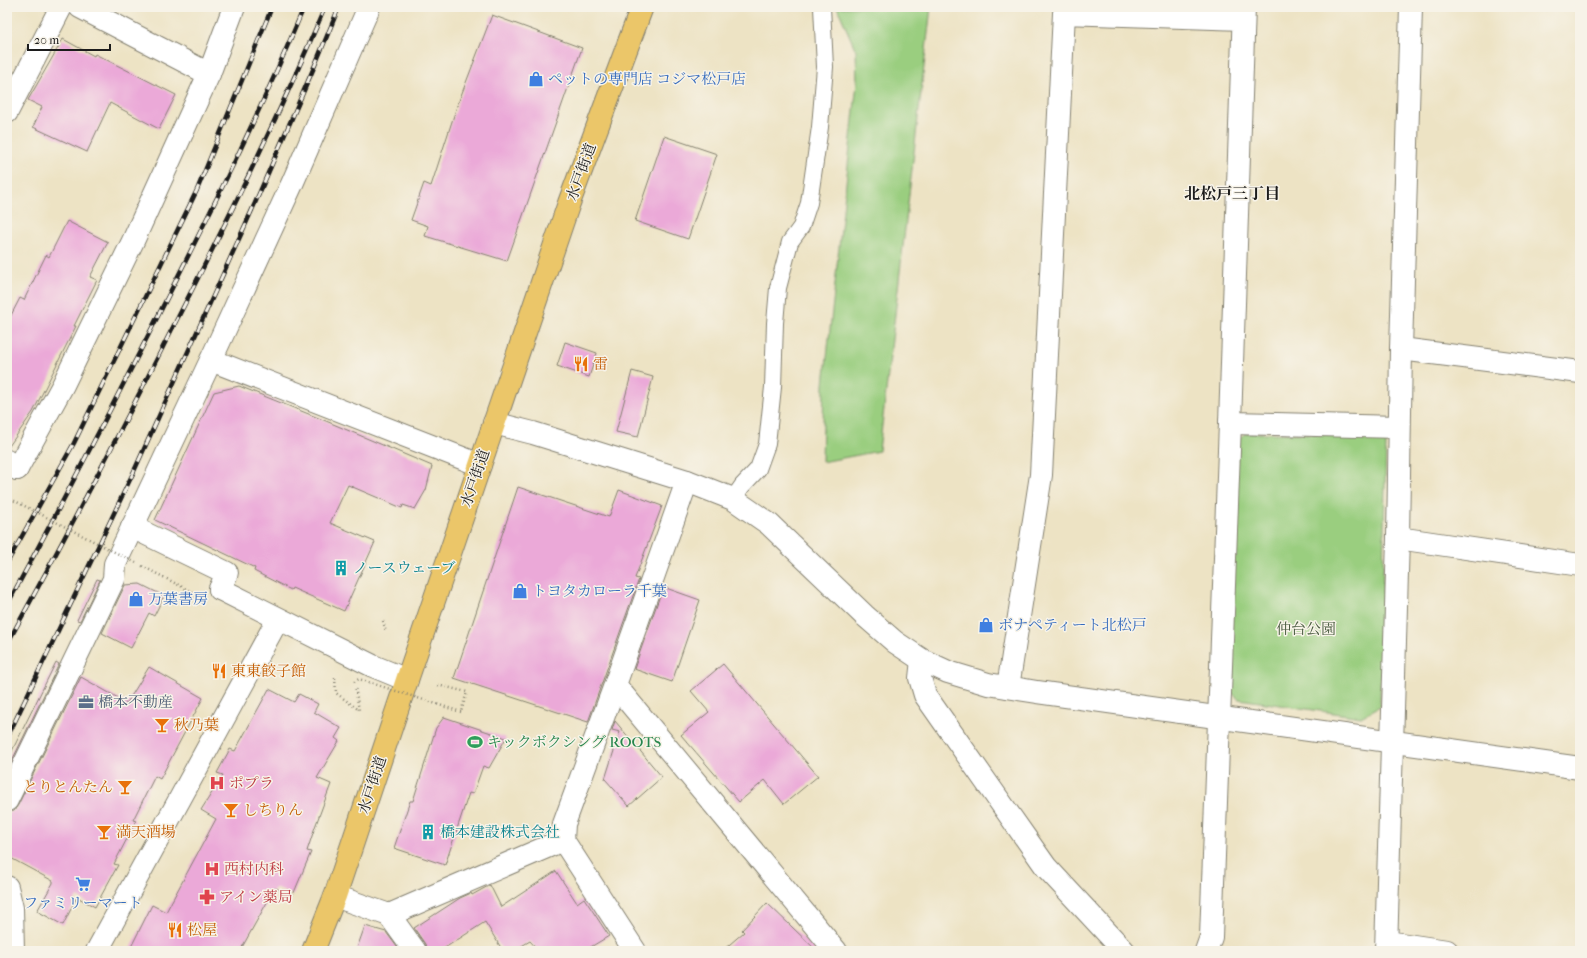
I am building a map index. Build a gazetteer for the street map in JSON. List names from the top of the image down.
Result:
{
  "streets": {
    "highway": ["水戸街道"]
  },
  "districts": ["北松戸三丁目"],
  "parks": ["仲台公園"],
  "places": {
    "shop": [
      "ペットの専門店 コジマ松戸店",
      "トヨタカローラ千葉",
      "万葉書房",
      "ボナペティート北松戸"
    ],
    "restaurant": ["雷", "東東餃子館", "松屋"],
    "building": ["ノースウェーブ", "橋本建設株式会社"],
    "office": ["橋本不動産"],
    "bar": [
      "秋乃葉",
      "とりとんたん",
      "しちりん",
      "満天酒場"
    ],
    "sports": ["キックボクシング ROOTS"],
    "hospital": ["ポプラ", "西村内科"],
    "supermarket": ["ファミリーマート"],
    "pharmacy": ["アイン薬局"]
  },
  "scale_bar": "20 m"
}
